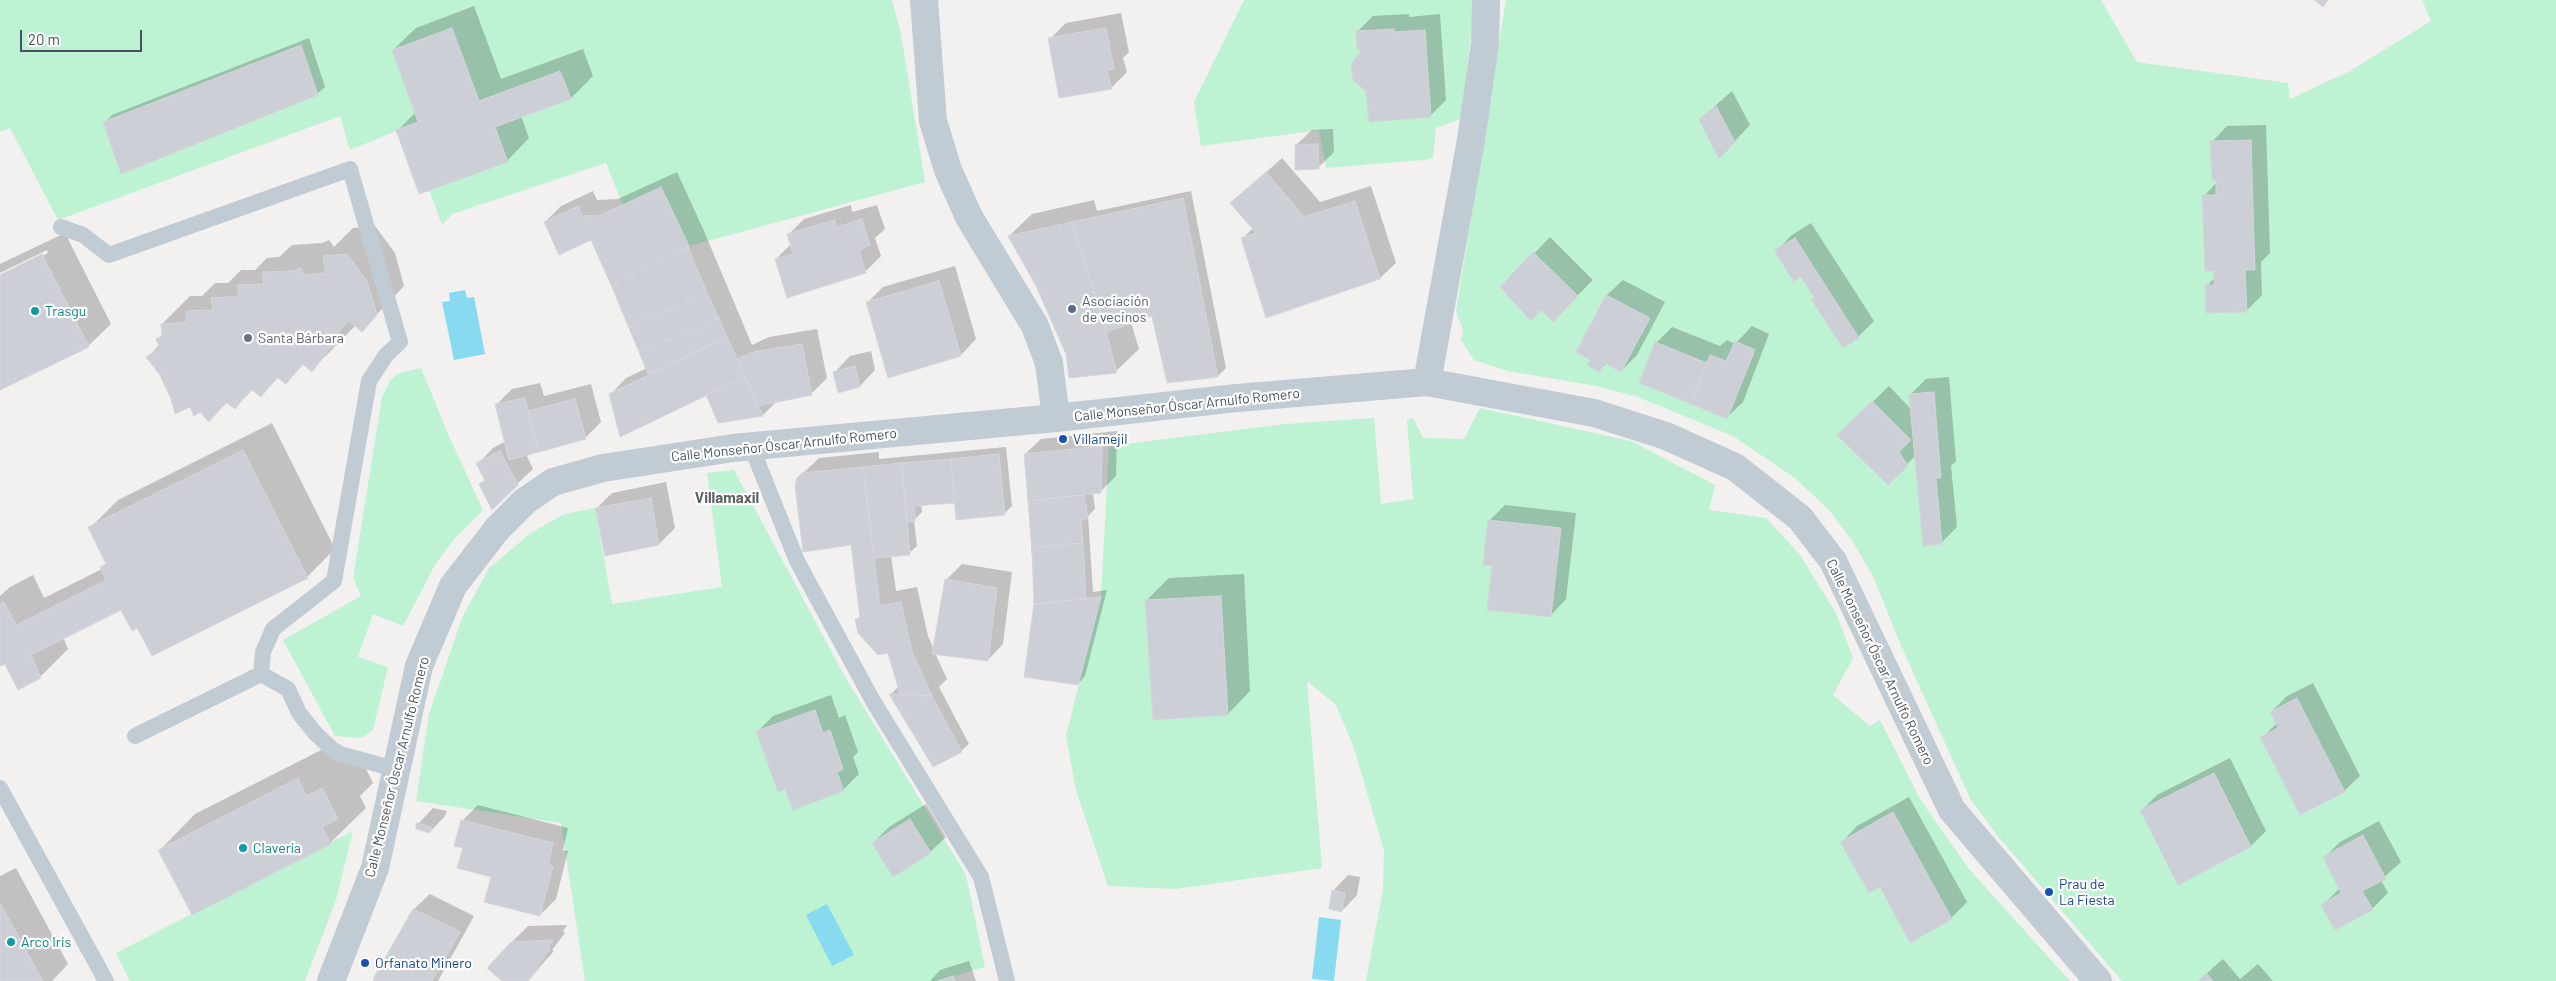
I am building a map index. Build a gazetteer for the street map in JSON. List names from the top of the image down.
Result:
{
  "streets": {
    "street": ["Calle Monseñor Óscar Arnulfo Romero"]
  },
  "districts": ["Villamaxil"],
  "places": [
    "Asociación de vecinos",
    "Trasgu",
    "Santa Bárbara",
    "Villamejil",
    "Clavería",
    "Prau de La Fiesta",
    "Arco Iris",
    "Orfanato Minero"
  ],
  "scale_bar": "20 m"
}
